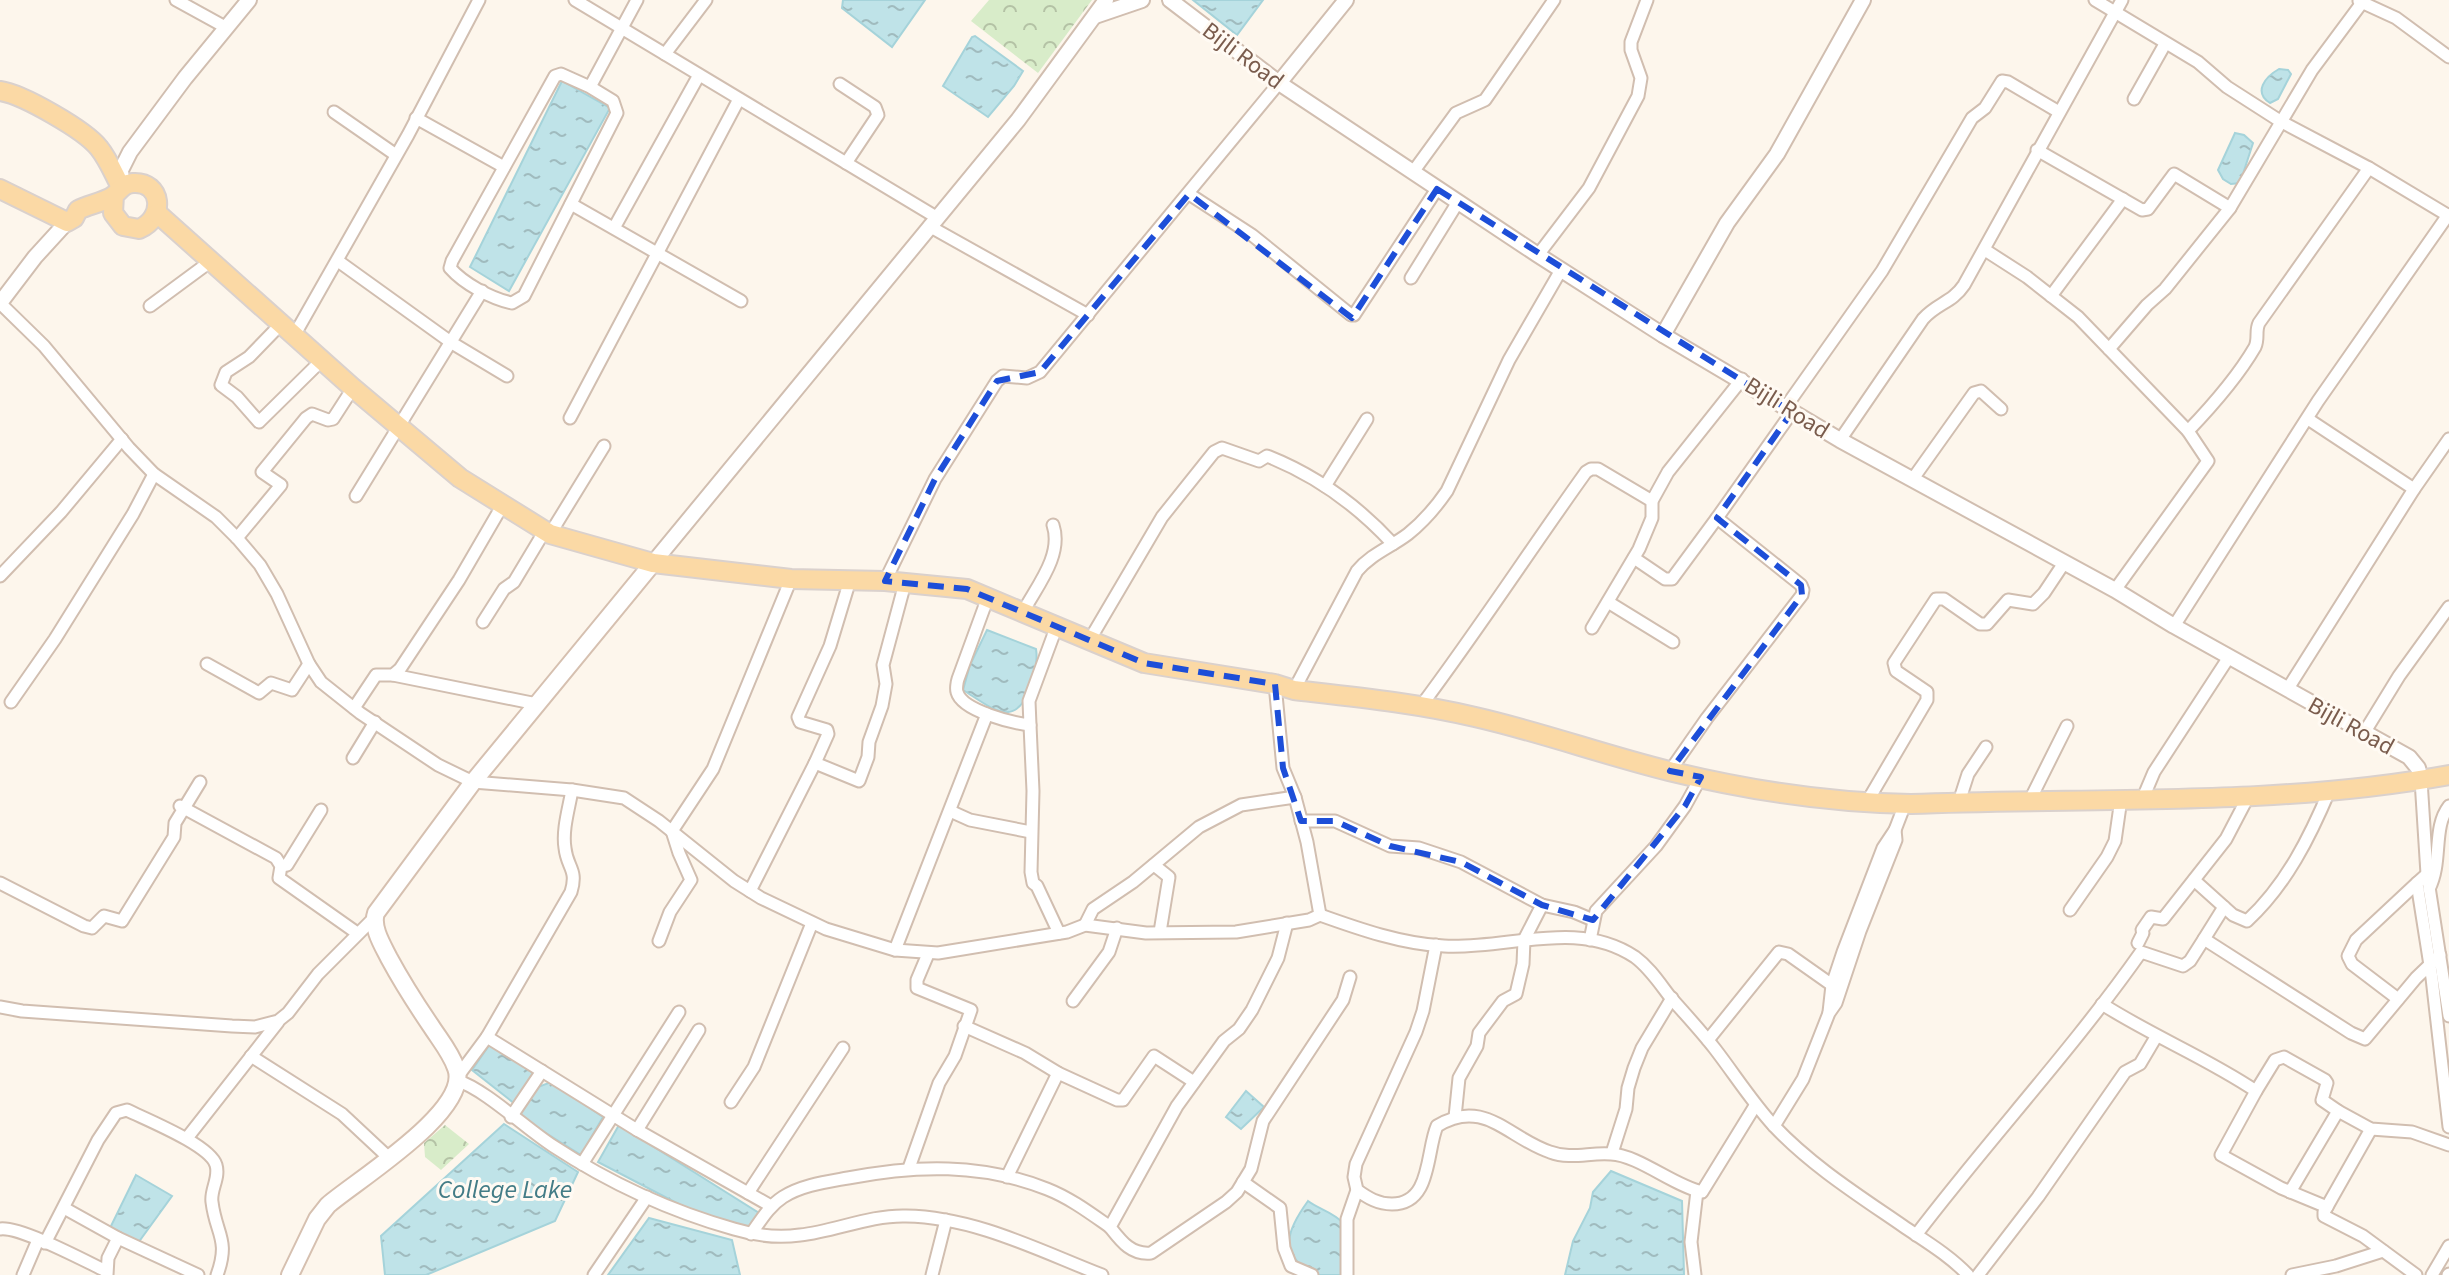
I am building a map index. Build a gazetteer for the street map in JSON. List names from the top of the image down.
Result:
{
  "streets": {
    "street": ["Bijli Road"]
  },
  "water": ["College Lake"]
}
